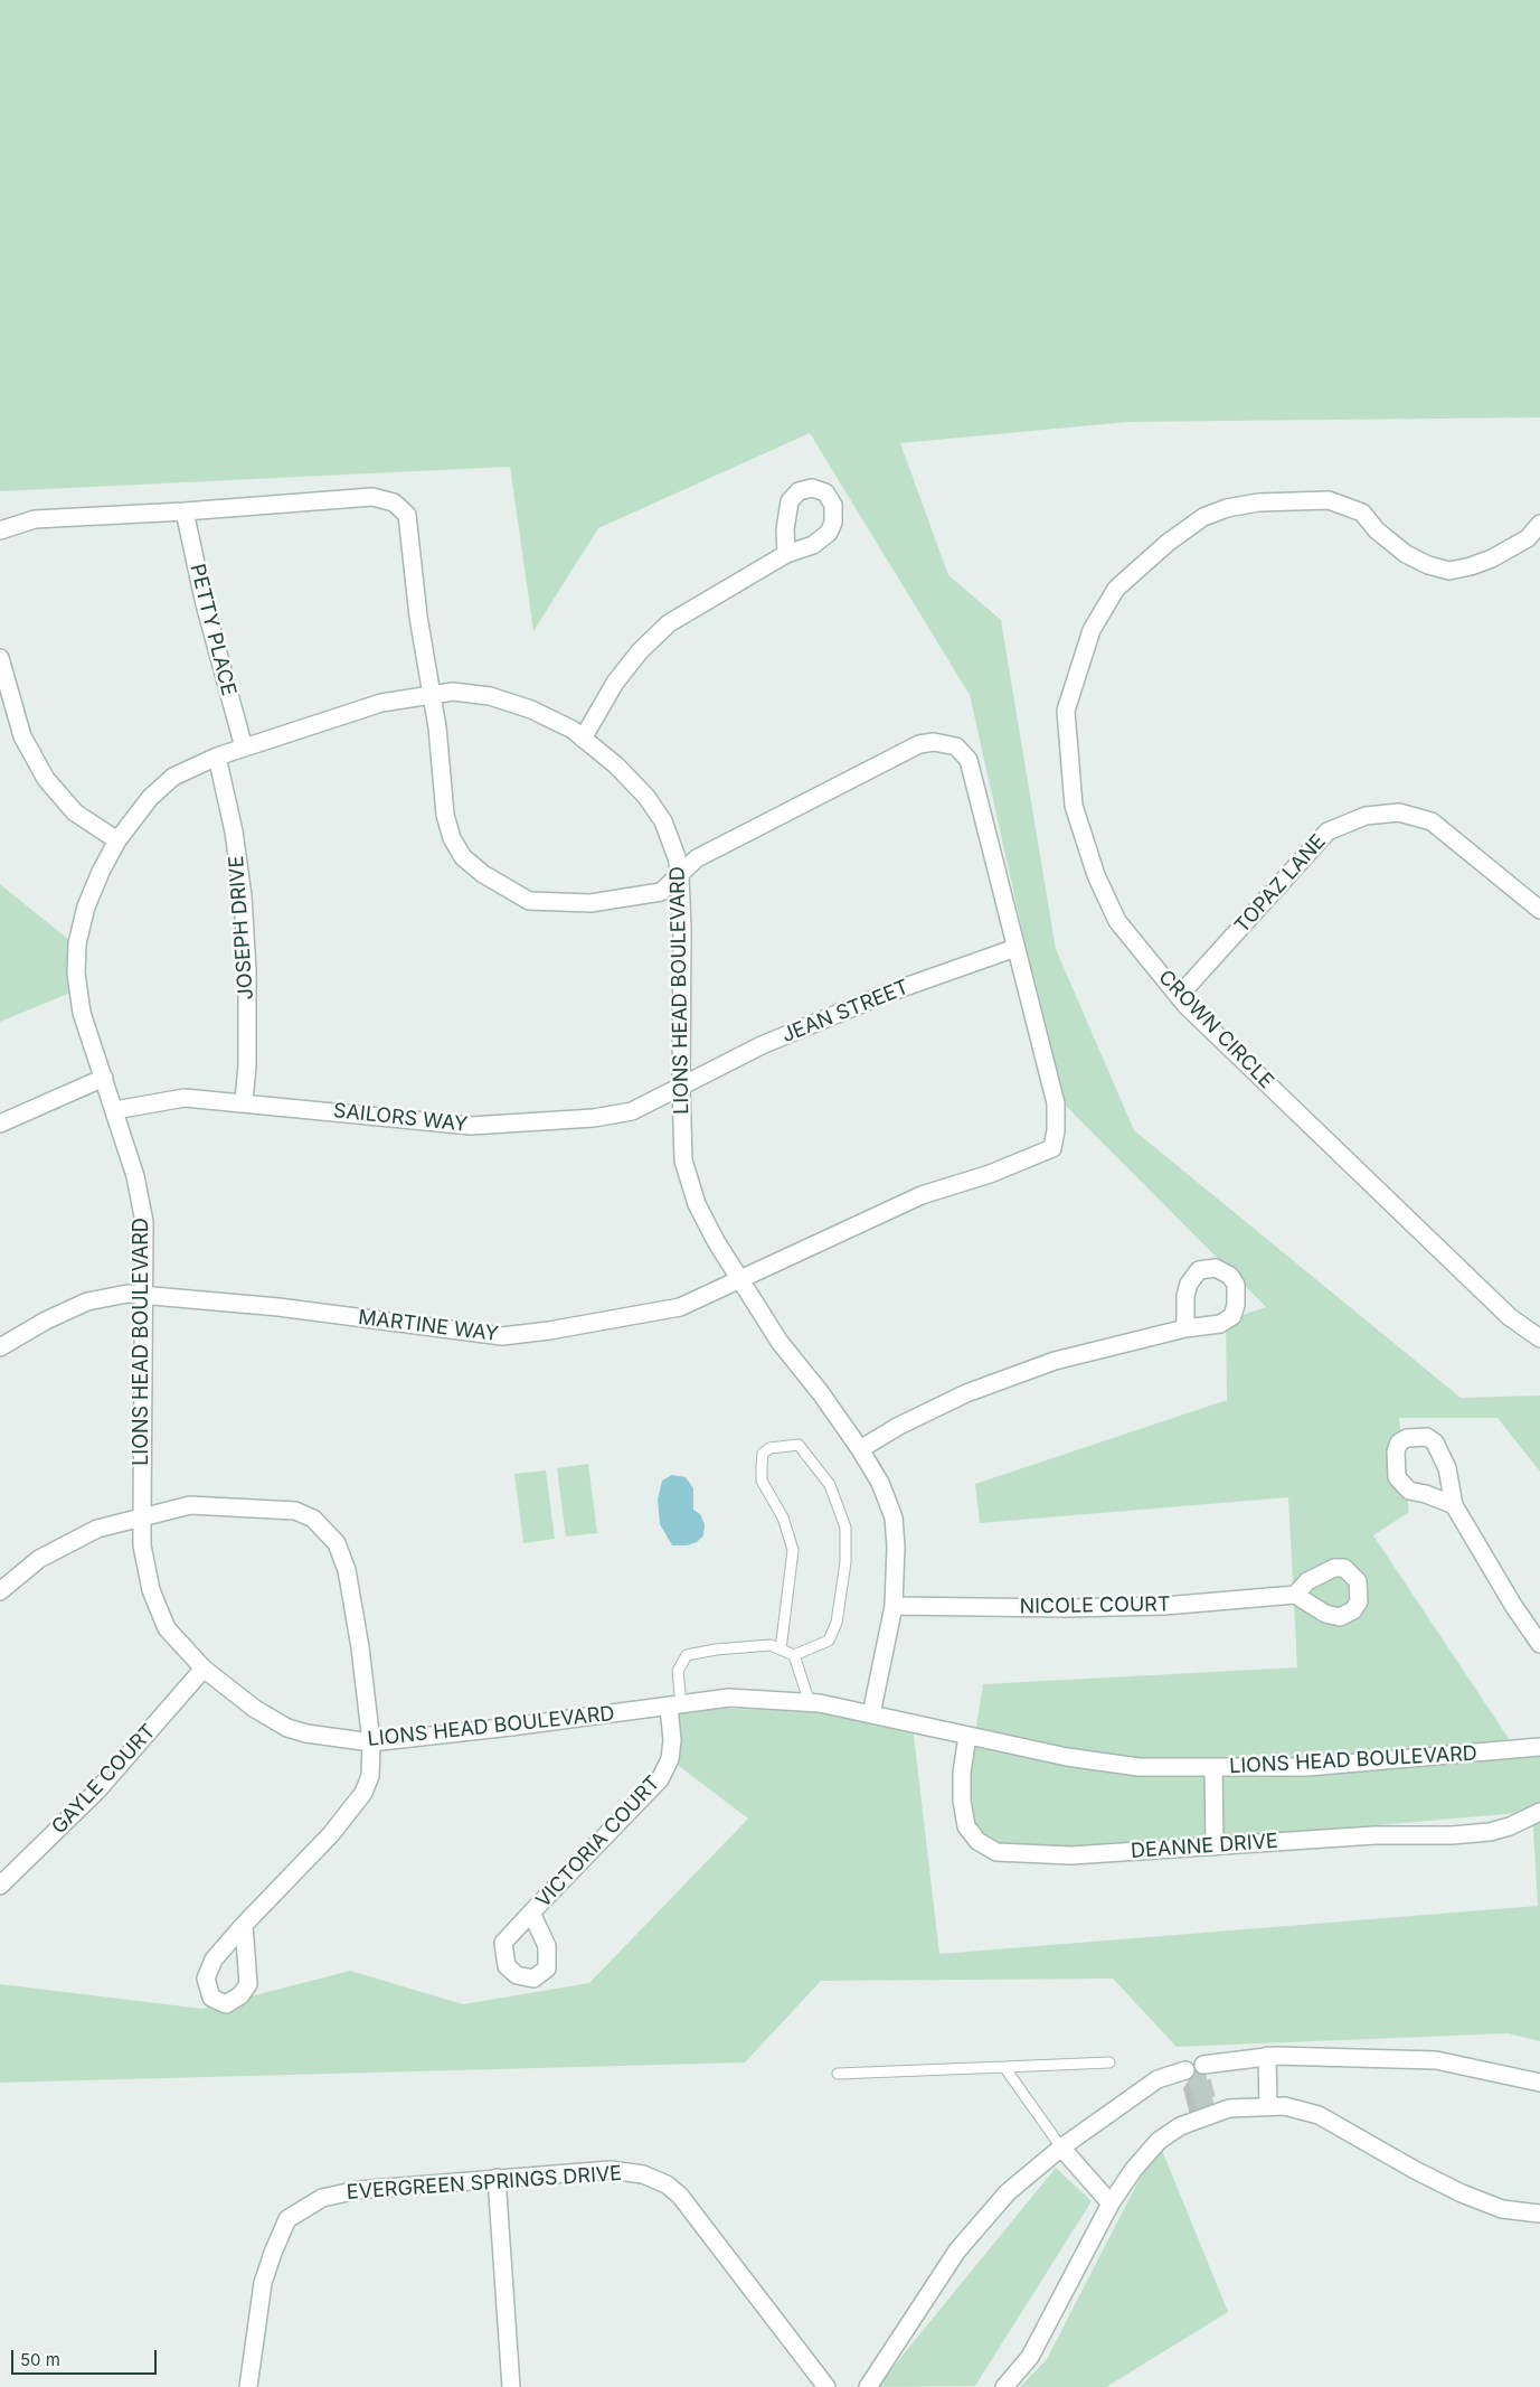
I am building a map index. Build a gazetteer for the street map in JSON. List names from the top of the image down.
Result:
{
  "streets": {
    "street": [
      "PETTY PLACE",
      "TOPAZ LANE",
      "JOSEPH DRIVE",
      "LIONS HEAD BOULEVARD",
      "JEAN STREET",
      "CROWN CIRCLE",
      "SAILORS WAY",
      "MARTINE WAY",
      "NICOLE COURT",
      "GAYLE COURT",
      "VICTORIA COURT",
      "DEANNE DRIVE",
      "EVERGREEN SPRINGS DRIVE"
    ]
  },
  "crossings": [
    ["PETTY PLACE", "LIONS HEAD BOULEVARD"],
    ["TOPAZ LANE", "CROWN CIRCLE"],
    ["JOSEPH DRIVE", "LIONS HEAD BOULEVARD"],
    ["JOSEPH DRIVE", "SAILORS WAY"],
    ["LIONS HEAD BOULEVARD", "JEAN STREET"],
    ["LIONS HEAD BOULEVARD", "SAILORS WAY"],
    ["LIONS HEAD BOULEVARD", "MARTINE WAY"],
    ["LIONS HEAD BOULEVARD", "NICOLE COURT"],
    ["LIONS HEAD BOULEVARD", "GAYLE COURT"],
    ["LIONS HEAD BOULEVARD", "VICTORIA COURT"],
    ["LIONS HEAD BOULEVARD", "DEANNE DRIVE"],
    ["JEAN STREET", "SAILORS WAY"],
    ["JEAN STREET", "MARTINE WAY"]
  ],
  "scale_bar": "50 m"
}
